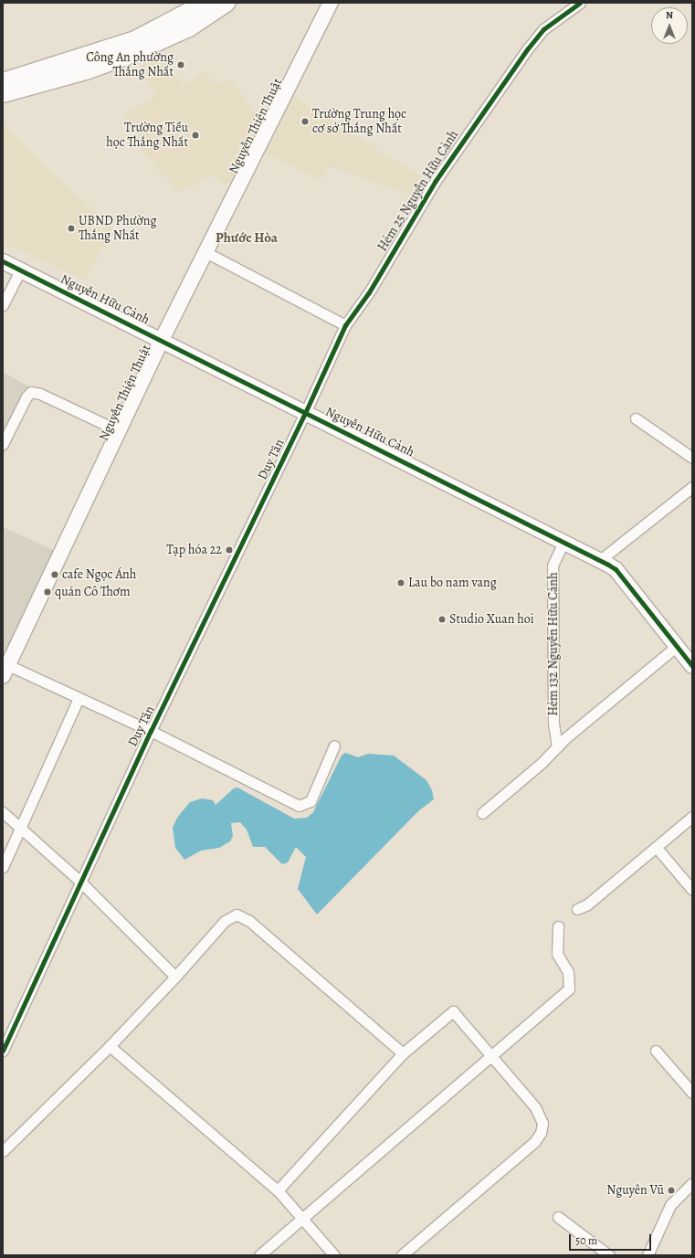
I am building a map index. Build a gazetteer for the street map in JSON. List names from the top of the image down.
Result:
{
  "streets": {
    "street": [
      "Nguyễn Thiện Thuật",
      "Hẻm 25 Nguyễn Hữu Cảnh",
      "Nguyễn Hữu Cảnh",
      "Duy Tân",
      "Hẻm 132 Nguyễn Hữu Cảnh"
    ]
  },
  "crossings": [
    ["Nguyễn Thiện Thuật", "Nguyễn Hữu Cảnh"],
    ["Hẻm 25 Nguyễn Hữu Cảnh", "Nguyễn Hữu Cảnh"],
    ["Hẻm 25 Nguyễn Hữu Cảnh", "Duy Tân"],
    ["Nguyễn Hữu Cảnh", "Duy Tân"],
    ["Nguyễn Hữu Cảnh", "Hẻm 132 Nguyễn Hữu Cảnh"]
  ],
  "districts": ["Phước Hòa"],
  "places": [
    "Công An phường Thắng Nhất",
    "Trường Trung học cơ sở Thắng Nhất",
    "Trường Tiểu học Thắng Nhất",
    "UBND Phường Thắng Nhất",
    "Tạp hóa 22",
    "cafe Ngọc Ánh",
    "Lau bo nam vang",
    "quán Cô Thơm",
    "Studio Xuan hoi",
    "Nguyên Vũ"
  ],
  "scale_bar": "50 m",
  "north": "top"
}
